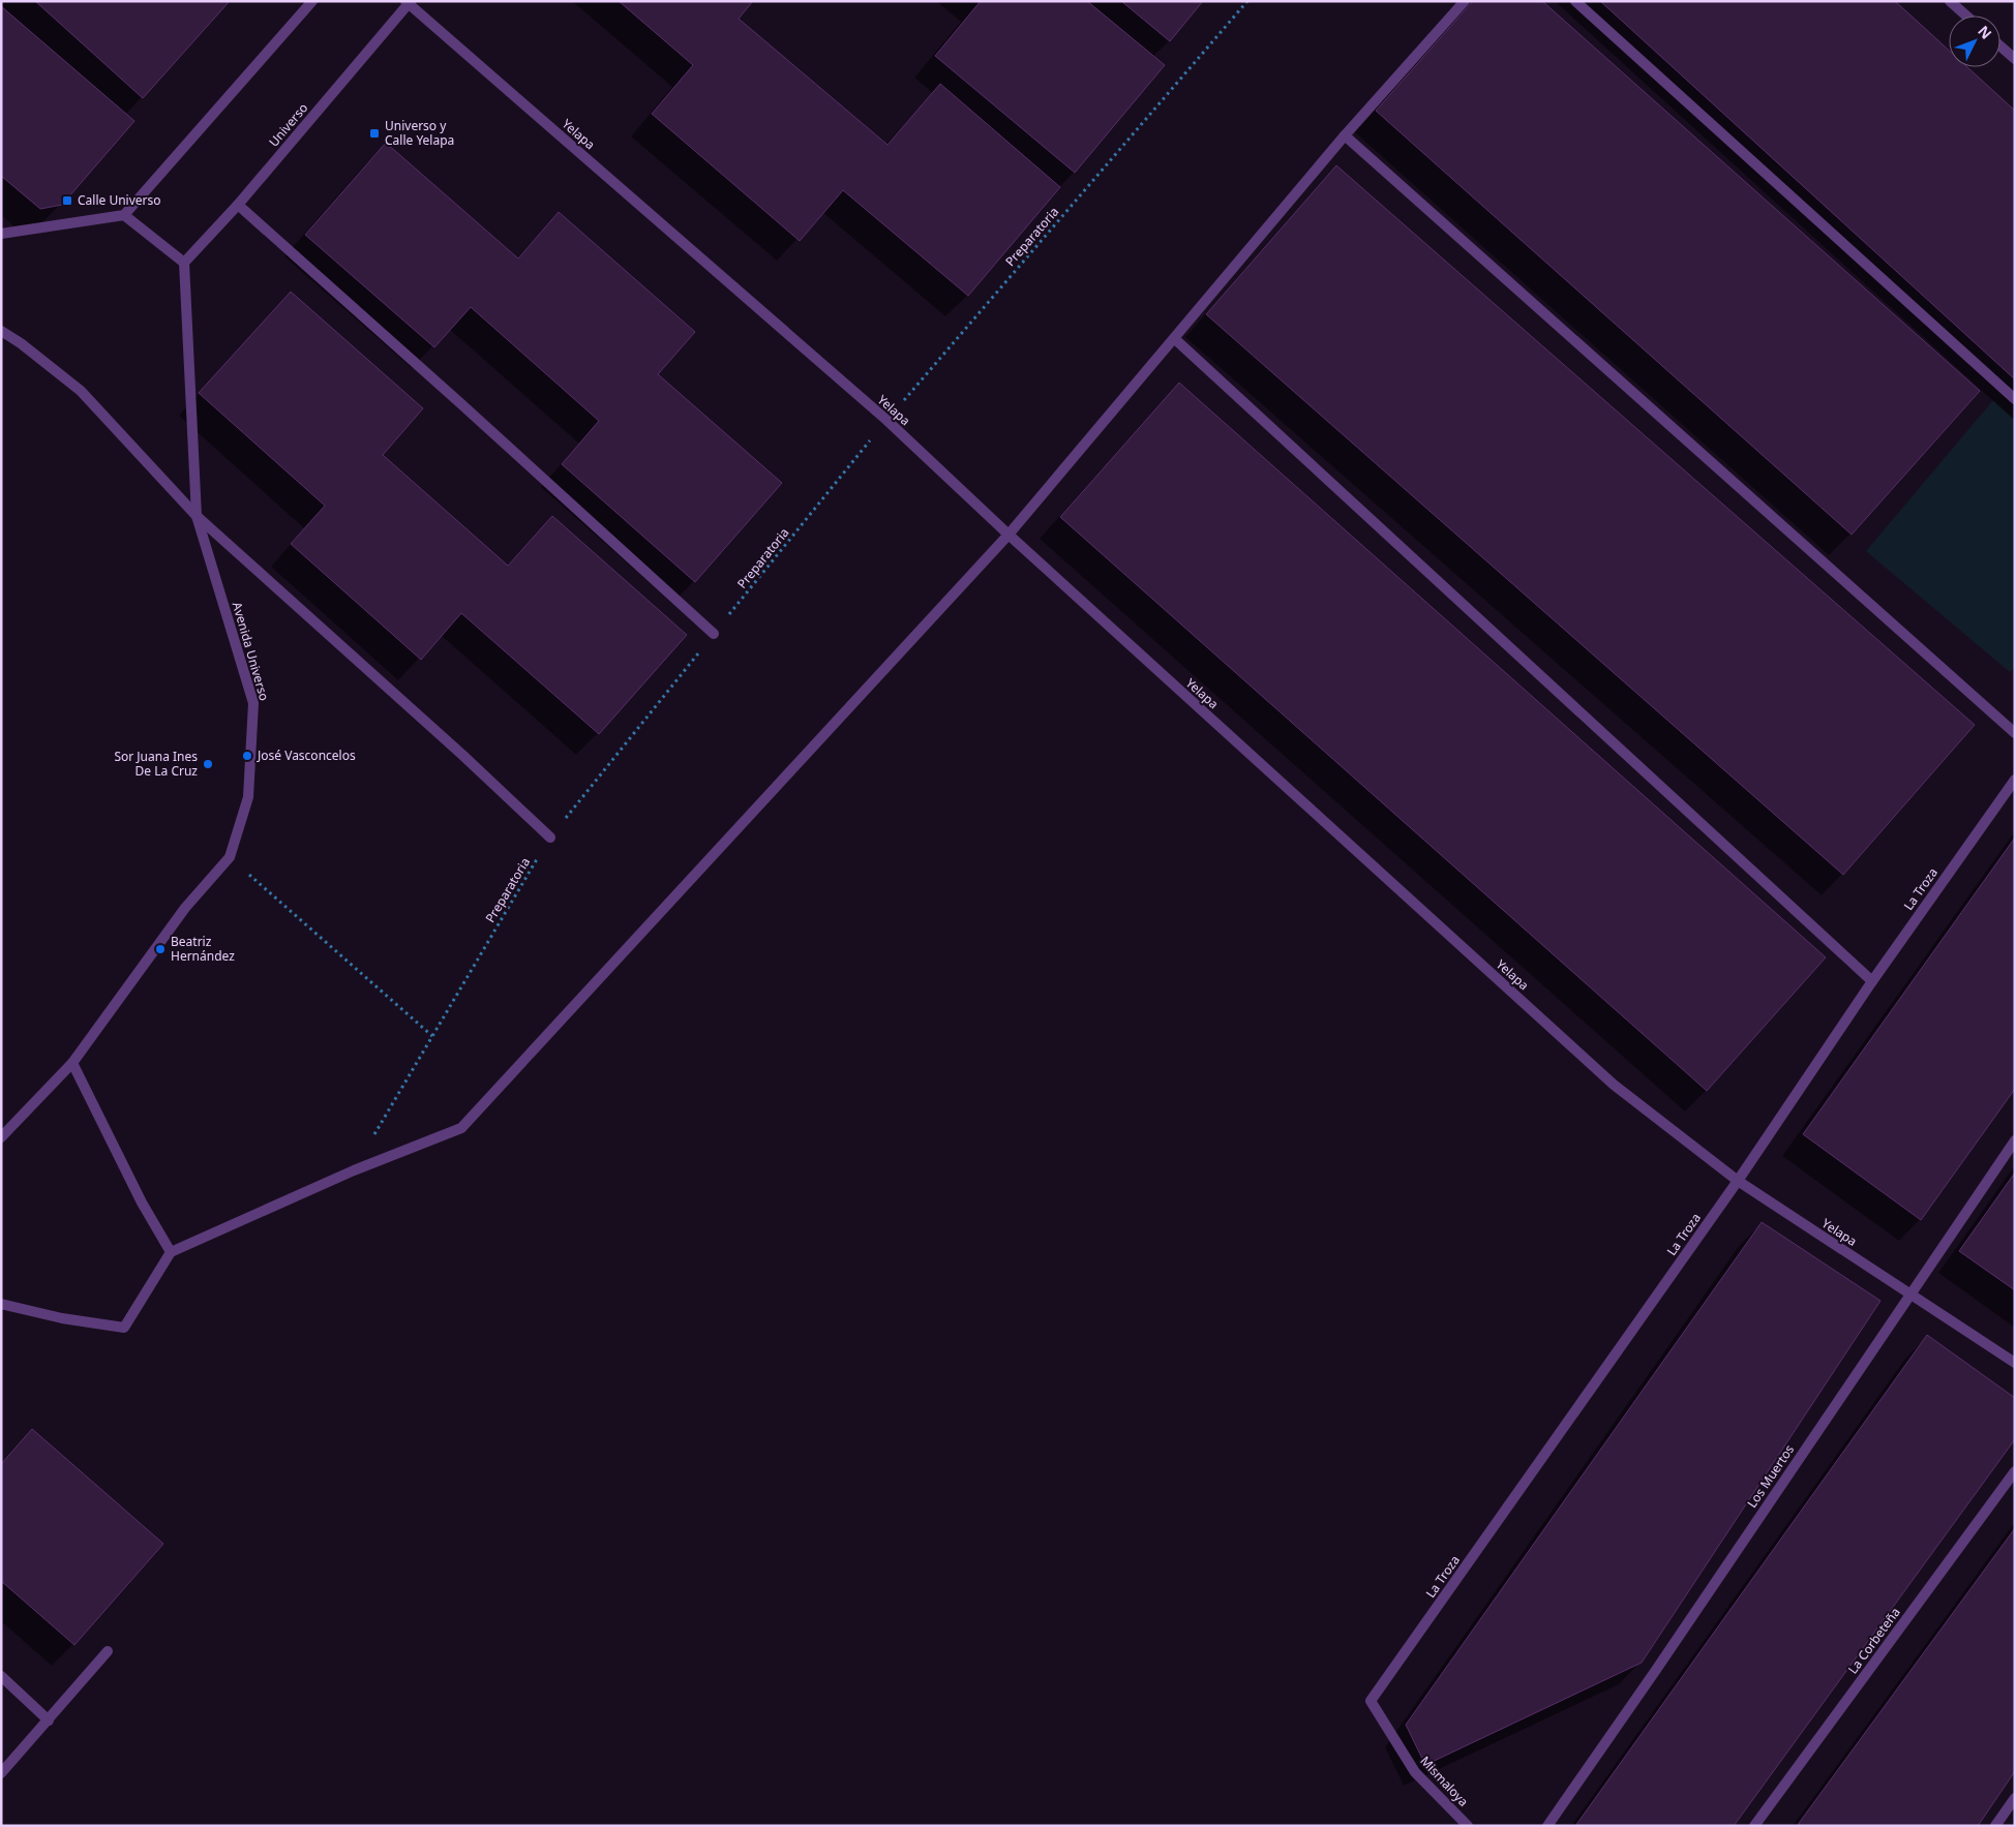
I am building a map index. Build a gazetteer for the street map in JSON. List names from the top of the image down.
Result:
{
  "streets": {
    "street": [
      "Universo",
      "Yelapa",
      "Avenida Universo",
      "La Troza",
      "Los Muertos",
      "La Corbeteña",
      "Mismaloya"
    ],
    "path": ["Preparatoria"]
  },
  "crossings": [
    ["Universo", "Yelapa"],
    ["Yelapa", "Preparatoria"],
    ["Yelapa", "La Troza"],
    ["Yelapa", "Los Muertos"],
    ["La Troza", "Mismaloya"]
  ],
  "places": {
    "transit": ["Universo y Calle Yelapa", "Calle Universo"],
    "other": ["José Vasconcelos", "Sor Juana Ines De La Cruz", "Beatriz Hernández"]
  },
  "north": "top right"
}
